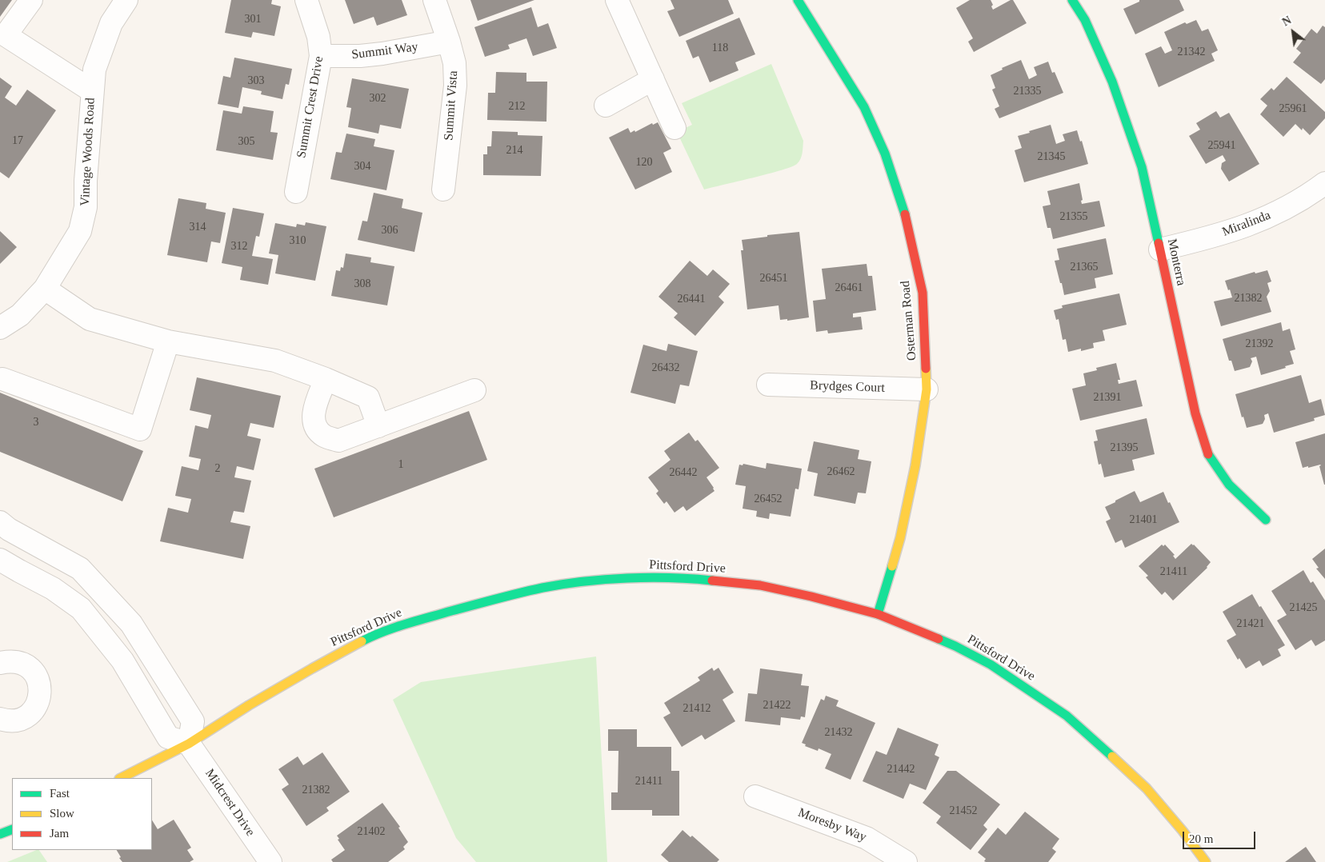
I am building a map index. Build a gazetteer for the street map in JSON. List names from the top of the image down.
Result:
{
  "streets": {
    "street": [
      "Summit Way",
      "Summit Vista",
      "Summit Crest Drive",
      "Vintage Woods Road",
      "Miralinda",
      "Monterra",
      "Osterman Road",
      "Brydges Court",
      "Pittsford Drive",
      "Midcrest Drive",
      "Moresby Way"
    ]
  },
  "crossings": [
    ["Summit Way", "Summit Vista"],
    ["Summit Way", "Summit Crest Drive"],
    ["Miralinda", "Monterra"],
    ["Osterman Road", "Brydges Court"],
    ["Osterman Road", "Pittsford Drive"],
    ["Pittsford Drive", "Midcrest Drive"]
  ],
  "house_numbers": [
    "301",
    "118",
    "21342",
    "303",
    "21335",
    "302",
    "212",
    "25961",
    "17",
    "305",
    "25941",
    "214",
    "21345",
    "120",
    "304",
    "21355",
    "314",
    "306",
    "310",
    "312",
    "21365",
    "26451",
    "308",
    "26461",
    "21382",
    "26441",
    "21392",
    "26432",
    "21391",
    "3",
    "21395",
    "1",
    "2",
    "26462",
    "26442",
    "26452",
    "21401",
    "21411",
    "21425",
    "21421",
    "21422",
    "21412",
    "21432",
    "21442",
    "21411",
    "21382",
    "21452",
    "21402"
  ],
  "legend": ["Fast", "Slow", "Jam"],
  "scale_bar": "20 m",
  "north": "top left"
}
